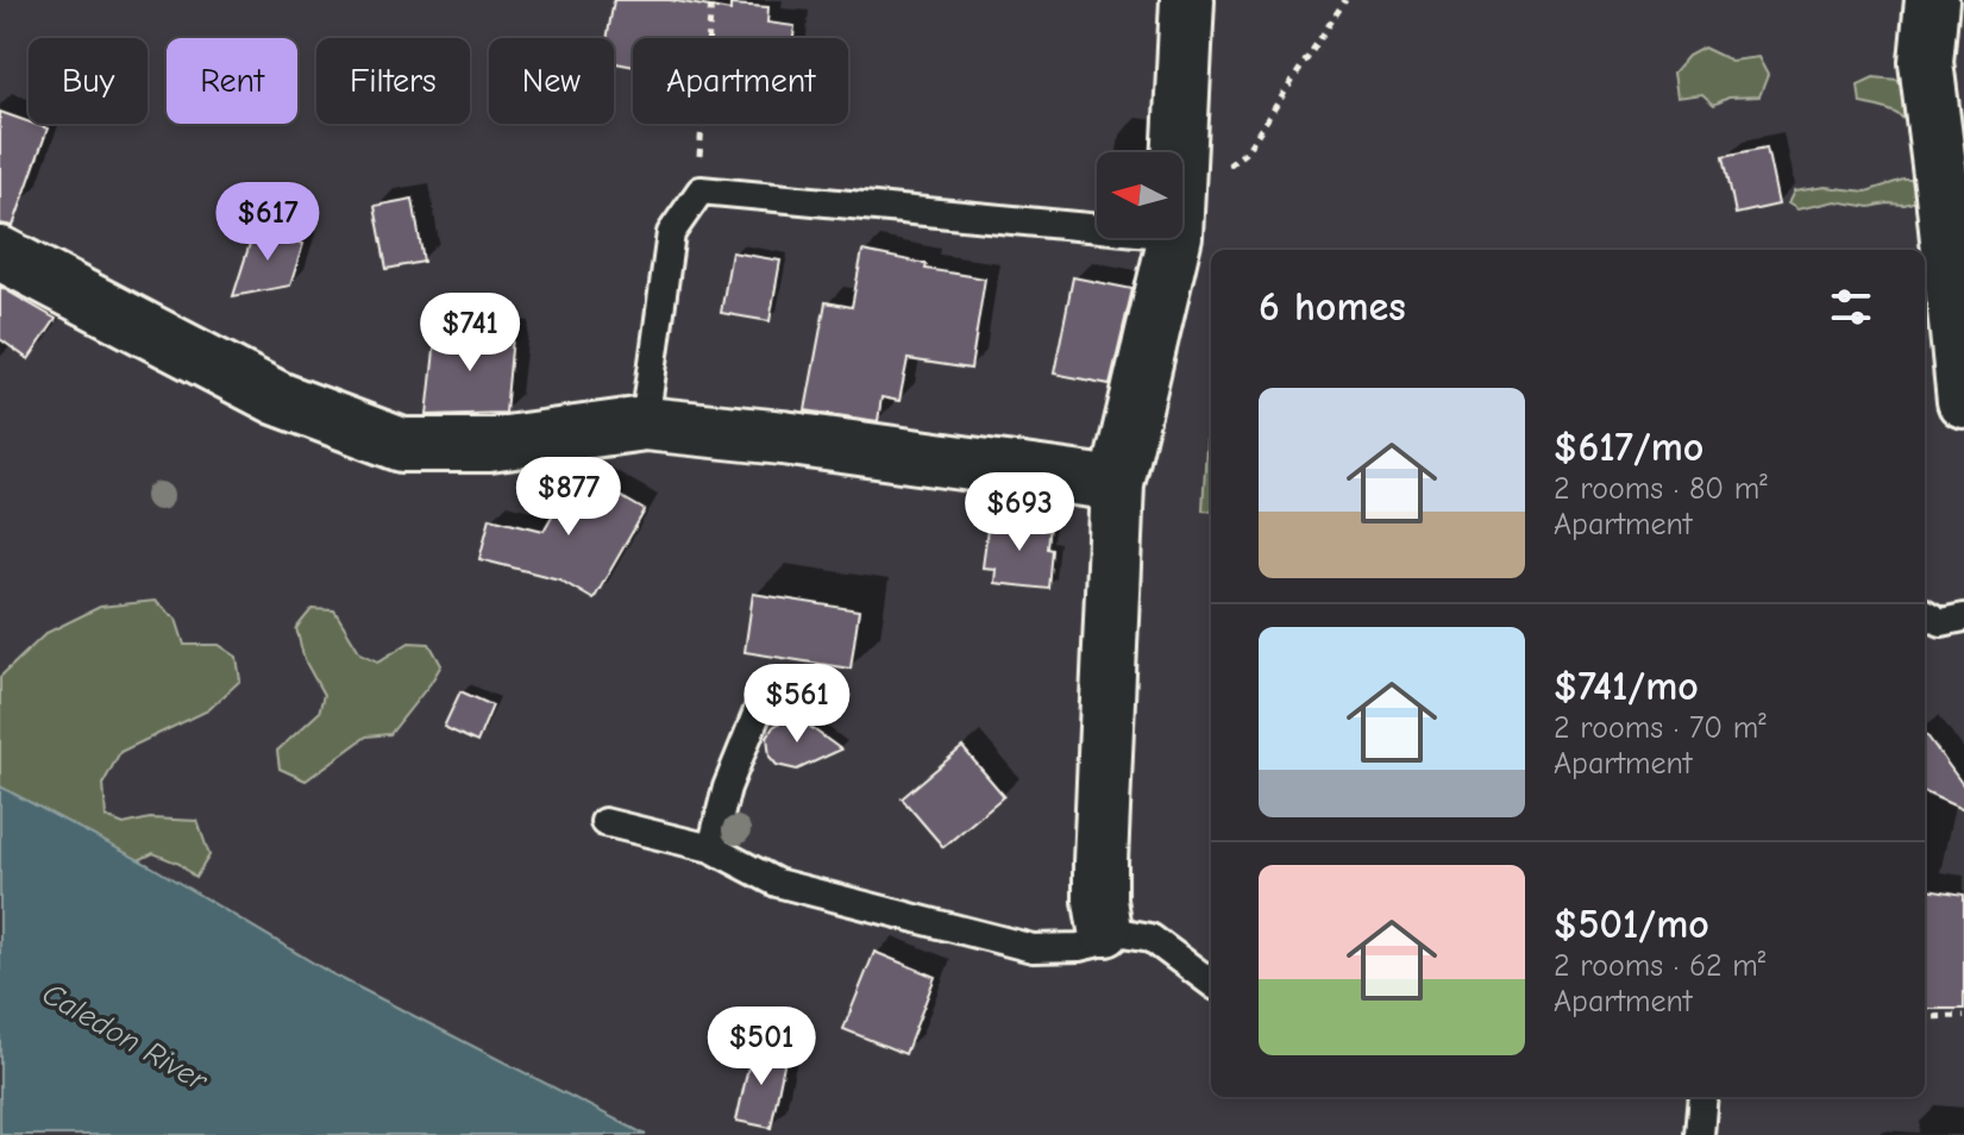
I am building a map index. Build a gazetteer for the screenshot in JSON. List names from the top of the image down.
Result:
{
  "water": ["Caledon River"],
  "north": "left",
  "page": {
    "chip": [
      "Buy",
      "Rent",
      "Filters",
      "New",
      "Apartment"
    ],
    "price": [
      "$617",
      "$741",
      "$877",
      "$693",
      "$561",
      "$501"
    ],
    "heading": "6 homes",
    "list": [
      {
        "name": "$617/mo",
        "note": "2 rooms · 80 m² · Apartment"
      },
      {
        "name": "$741/mo",
        "note": "2 rooms · 70 m² · Apartment"
      },
      {
        "name": "$501/mo",
        "note": "2 rooms · 62 m² · Apartment"
      }
    ]
  }
}
